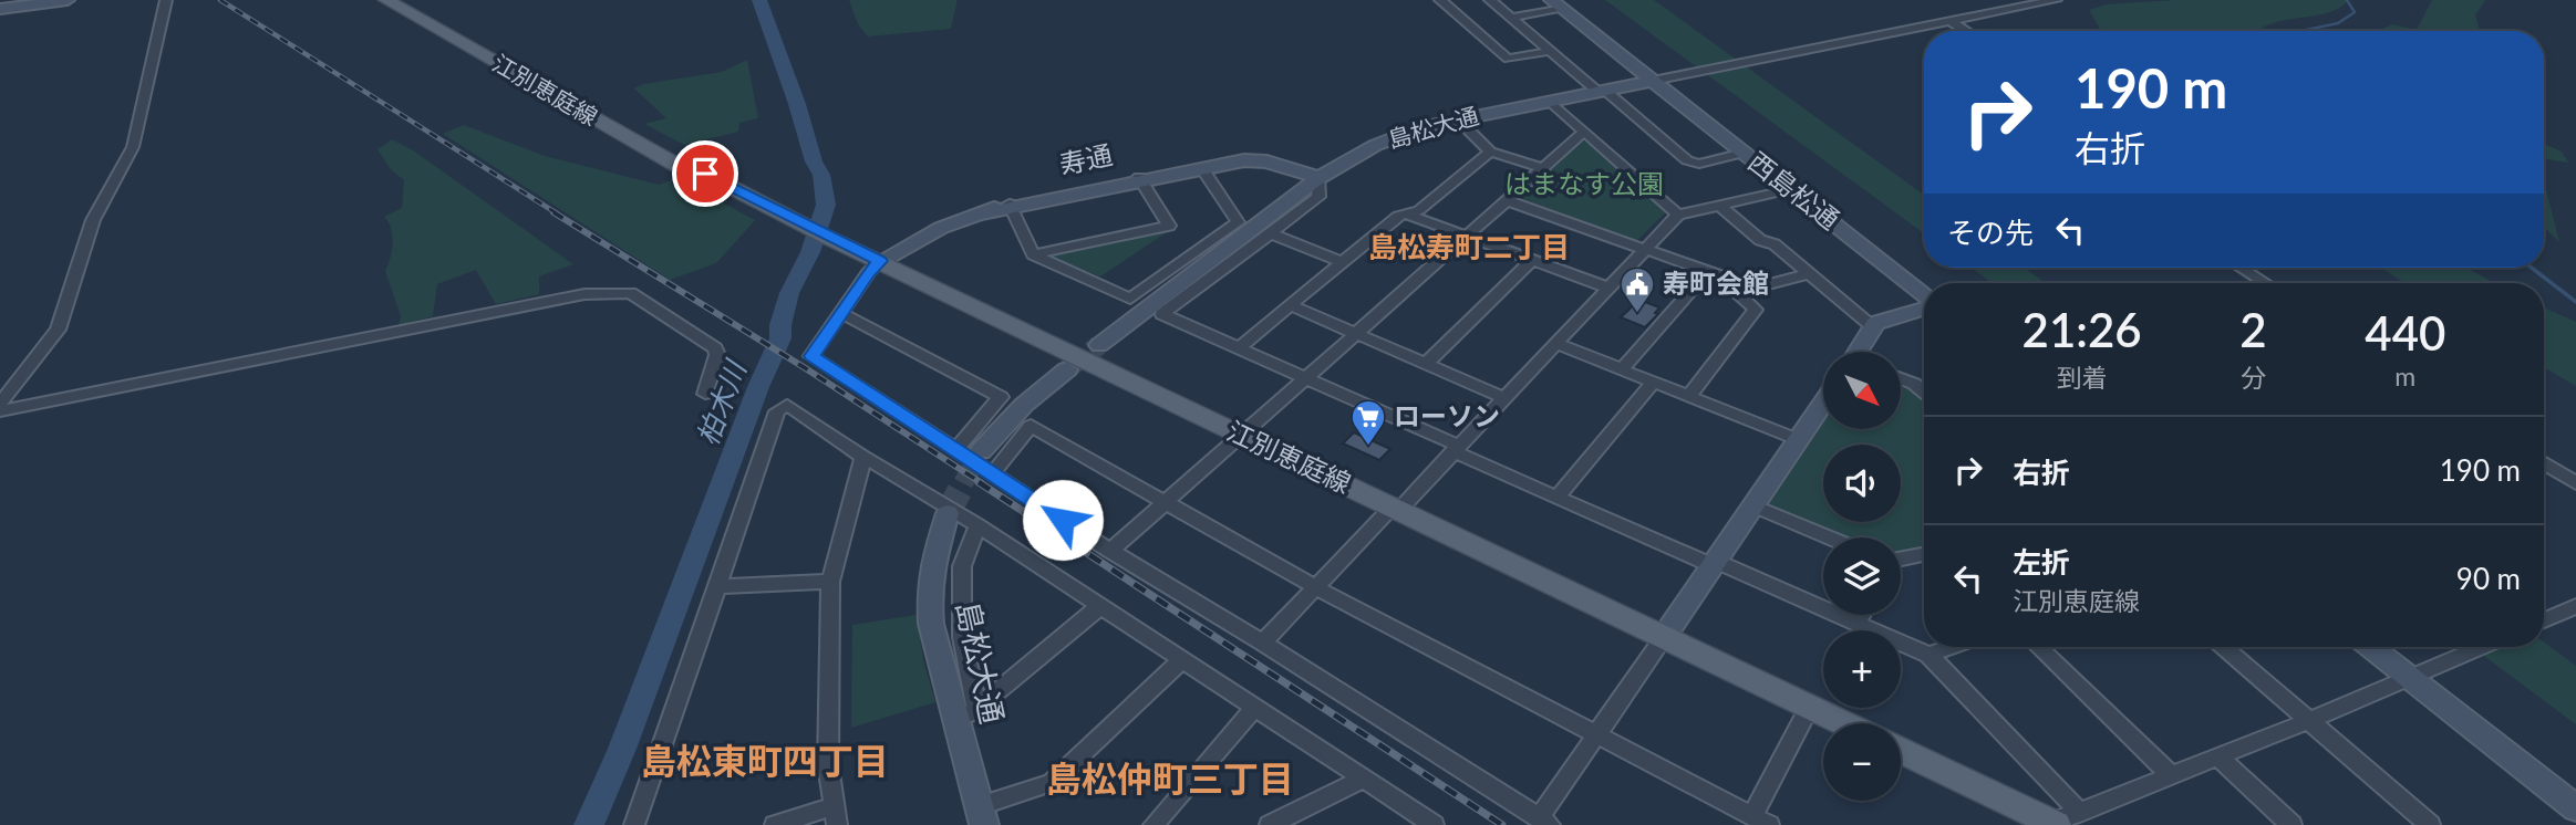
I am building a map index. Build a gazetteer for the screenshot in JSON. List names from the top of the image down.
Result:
{
  "streets": {
    "main road": ["江別恵庭線"],
    "street": ["島松大通", "寿通", "西島松通"]
  },
  "crossings": [
    ["江別恵庭線", "寿通"],
    ["島松大通", "寿通"],
    ["島松大通", "西島松通"]
  ],
  "districts": ["島松寿町二丁目", "島松東町四丁目", "島松仲町三丁目"],
  "water": ["柏木川"],
  "parks": ["はまなす公園"],
  "places": {
    "public building": ["寿町会館"],
    "supermarket": ["ローソン"]
  },
  "north": "bottom right",
  "page": {
    "turn": ["190 m", "右折"],
    "then": "その先",
    "eta": [
      "21:26",
      "到着",
      "2",
      "分",
      "440",
      "m"
    ],
    "map_buttons": ["+", "−"],
    "list": [
      {
        "name": "右折",
        "value": "190 m"
      },
      {
        "name": "左折",
        "note": "江別恵庭線",
        "value": "90 m"
      }
    ]
  }
}
